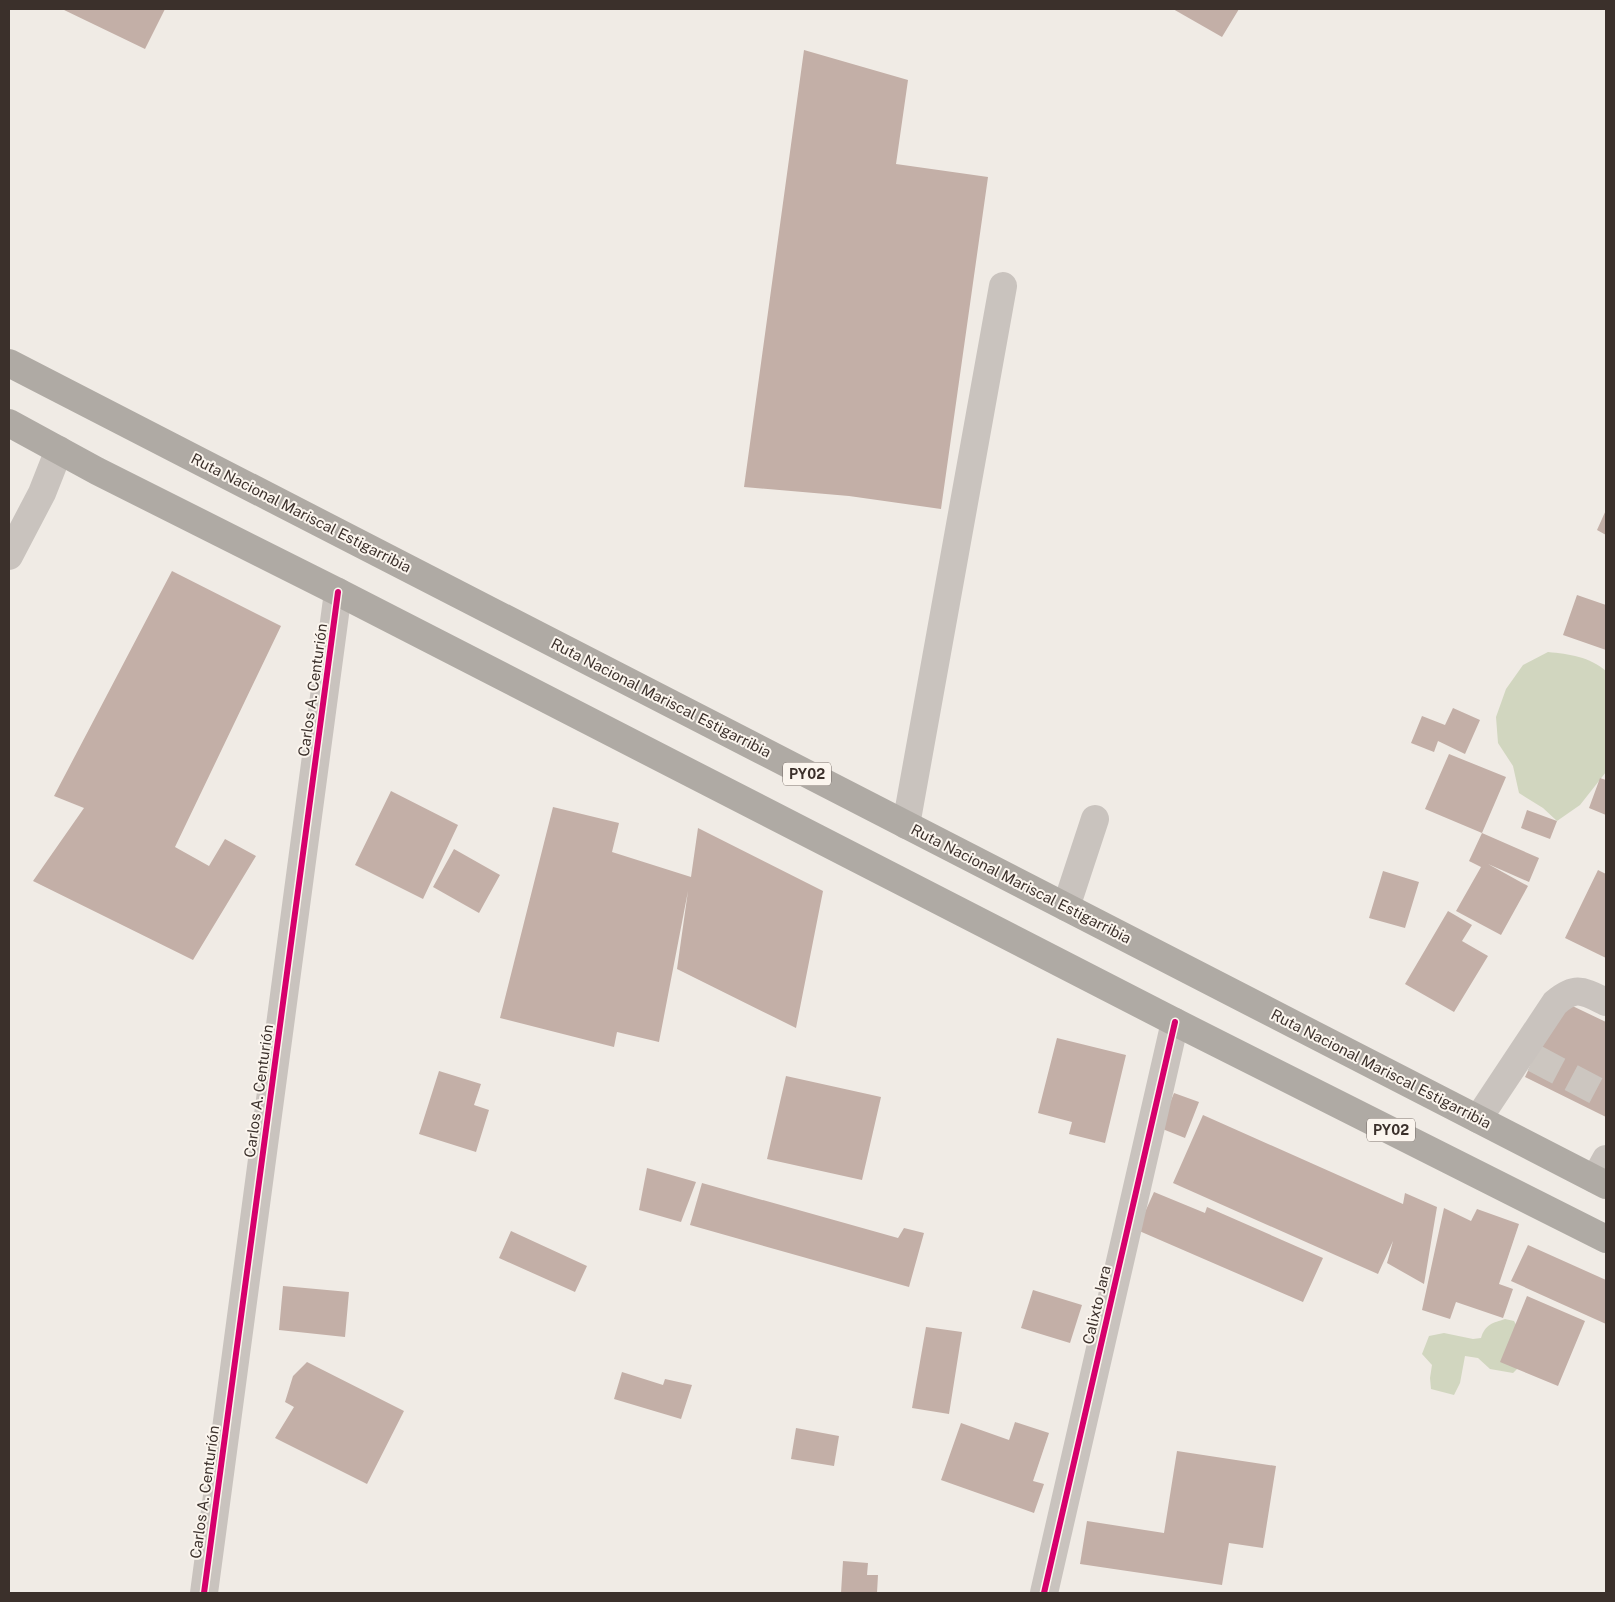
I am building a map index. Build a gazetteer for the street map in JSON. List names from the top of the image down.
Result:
{
  "streets": {
    "highway": ["Ruta Nacional Mariscal Estigarribia", "PY02"],
    "street": ["Carlos A. Centurión", "Calixto Jara"]
  },
  "crossings": [
    ["Carlos A. Centurión", "PY02"],
    ["PY02", "Calixto Jara"]
  ]
}
